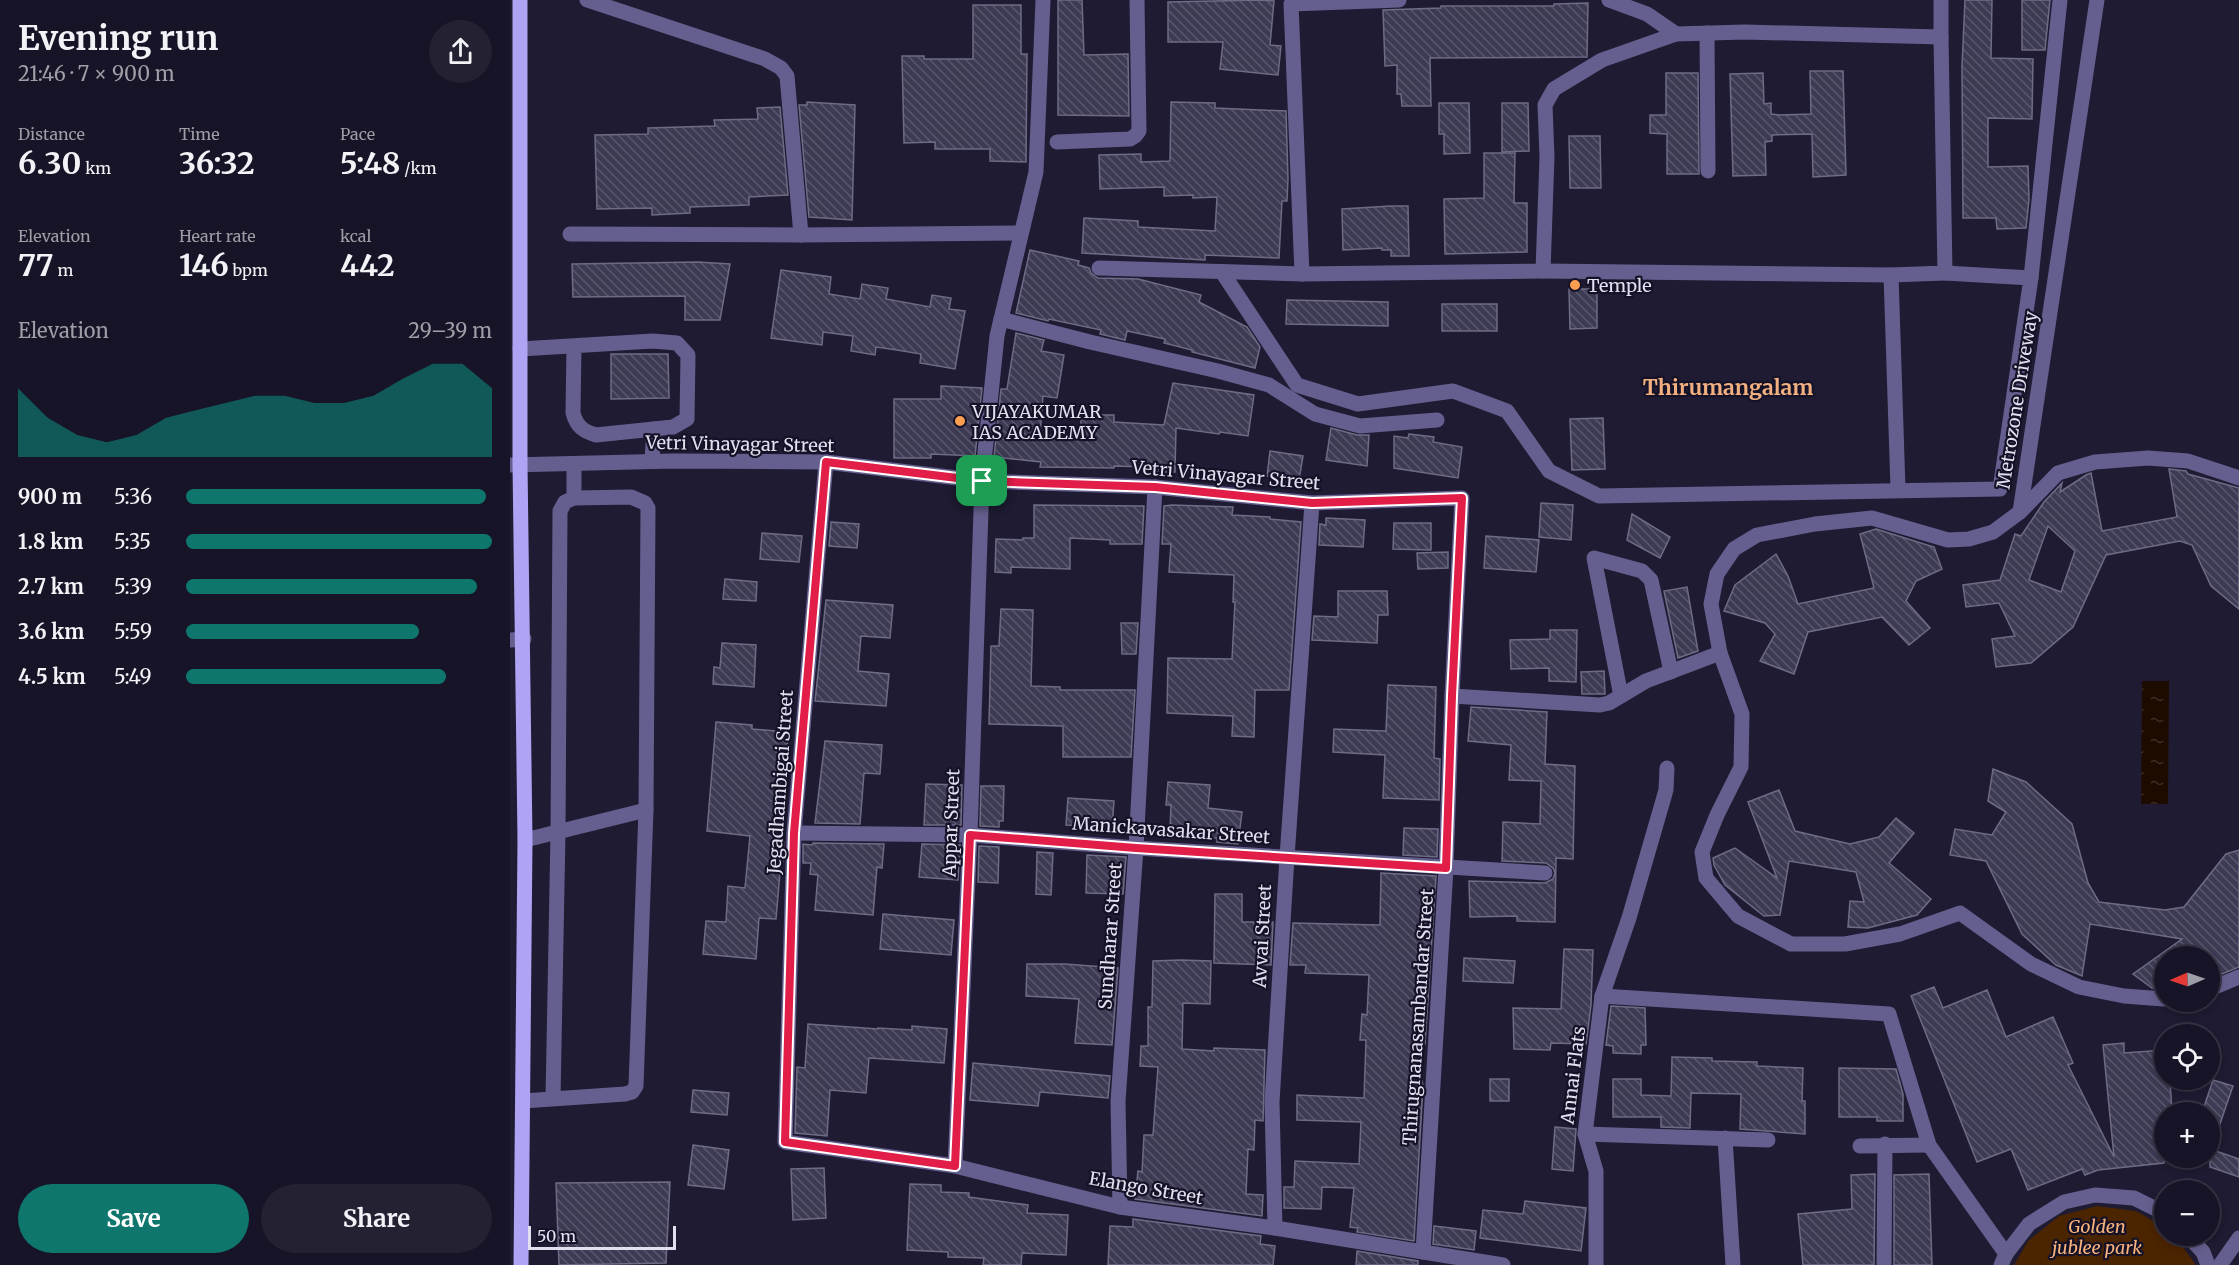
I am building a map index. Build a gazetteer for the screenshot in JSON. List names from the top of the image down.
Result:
{
  "streets": {
    "street": [
      "Metrozone Driveway",
      "Vetri Vinayagar Street",
      "Jegadhambigai Street",
      "Appar Street",
      "Manickavasakar Street",
      "Sundharar Street",
      "Avvai Street",
      "Thirugnanasambandar Street",
      "Annai Flats",
      "Elango Street"
    ]
  },
  "crossings": [
    ["Vetri Vinayagar Street", "Jegadhambigai Street"],
    ["Vetri Vinayagar Street", "Appar Street"],
    ["Vetri Vinayagar Street", "Sundharar Street"],
    ["Vetri Vinayagar Street", "Avvai Street"],
    ["Vetri Vinayagar Street", "Thirugnanasambandar Street"],
    ["Jegadhambigai Street", "Manickavasakar Street"],
    ["Jegadhambigai Street", "Elango Street"],
    ["Appar Street", "Manickavasakar Street"],
    ["Appar Street", "Elango Street"],
    ["Manickavasakar Street", "Sundharar Street"],
    ["Manickavasakar Street", "Avvai Street"],
    ["Manickavasakar Street", "Thirugnanasambandar Street"],
    ["Sundharar Street", "Elango Street"],
    ["Avvai Street", "Elango Street"],
    ["Thirugnanasambandar Street", "Elango Street"]
  ],
  "districts": ["Thirumangalam"],
  "parks": ["Golden jublee park"],
  "places": ["Temple", "VIJAYAKUMAR IAS ACADEMY"],
  "scale_bar": "50 m",
  "north": "left",
  "page": {
    "heading": ["Evening run", "21:46 · 7 × 900 m"],
    "stats": [
      ["Distance", "6.30 km"],
      ["Time", "36:32"],
      ["Pace", "5:48 /km"],
      ["Elevation", "77 m"],
      ["Heart rate", "146 bpm"],
      ["kcal", "442"]
    ],
    "chart": ["Elevation", "29–39 m"],
    "list": [
      {
        "name": "900 m",
        "note": "5:36"
      },
      {
        "name": "1.8 km",
        "note": "5:35"
      },
      {
        "name": "2.7 km",
        "note": "5:39"
      },
      {
        "name": "3.6 km",
        "note": "5:59"
      },
      {
        "name": "4.5 km",
        "note": "5:49"
      }
    ],
    "map_buttons": ["+", "−"],
    "buttons": ["Save", "Share"],
    "scale": "50 m"
  }
}
